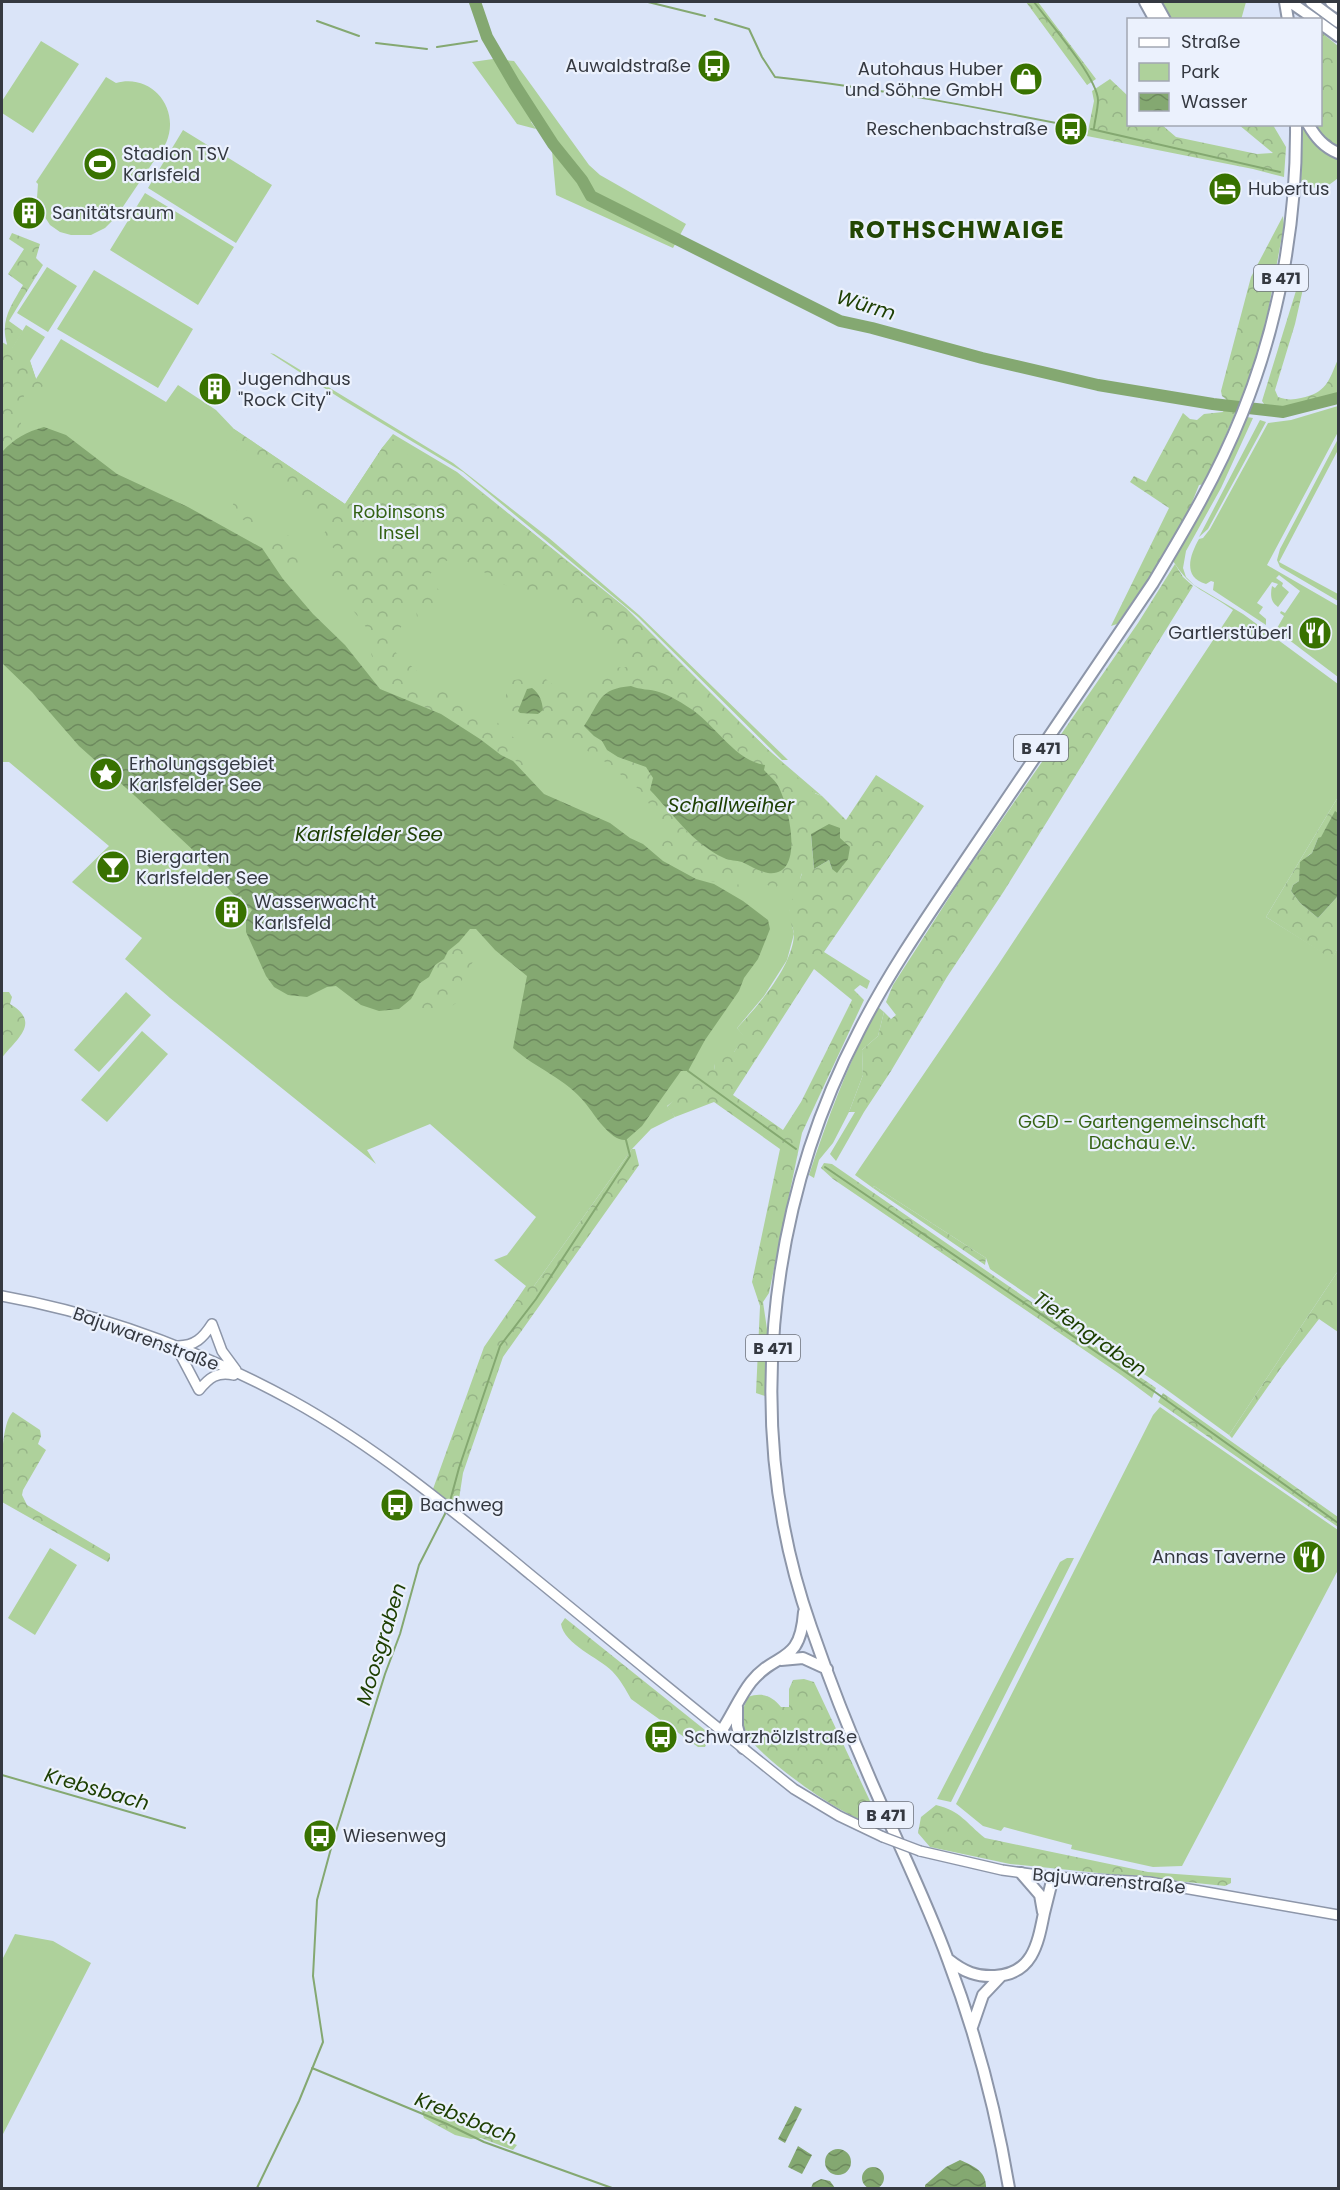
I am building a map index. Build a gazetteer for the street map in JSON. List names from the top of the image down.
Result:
{
  "streets": {
    "highway": ["B 471"],
    "main road": ["Bajuwarenstraße"]
  },
  "districts": ["ROTHSCHWAIGE"],
  "water": [
    "Würm",
    "Schallweiher",
    "Karlsfelder See",
    "Tiefengraben",
    "Moosgraben",
    "Krebsbach"
  ],
  "parks": ["Robinsons Insel", "GGD - Gartengemeinschaft Dachau e.V."],
  "places": {
    "bus stop": [
      "Auwaldstraße",
      "Reschenbachstraße",
      "Bachweg",
      "Schwarzhölzlstraße",
      "Wiesenweg"
    ],
    "shop": ["Autohaus Huber und Söhne GmbH"],
    "sports": ["Stadion TSV Karlsfeld"],
    "hotel": ["Hubertus"],
    "building": ["Sanitätsraum", "Jugendhaus \"Rock City\"", "Wasserwacht Karlsfeld"],
    "restaurant": ["Gartlerstüberl", "Annas Taverne"],
    "place": ["Erholungsgebiet Karlsfelder See"],
    "bar": ["Biergarten Karlsfelder See"]
  },
  "legend": ["Straße", "Park", "Wasser"]
}
